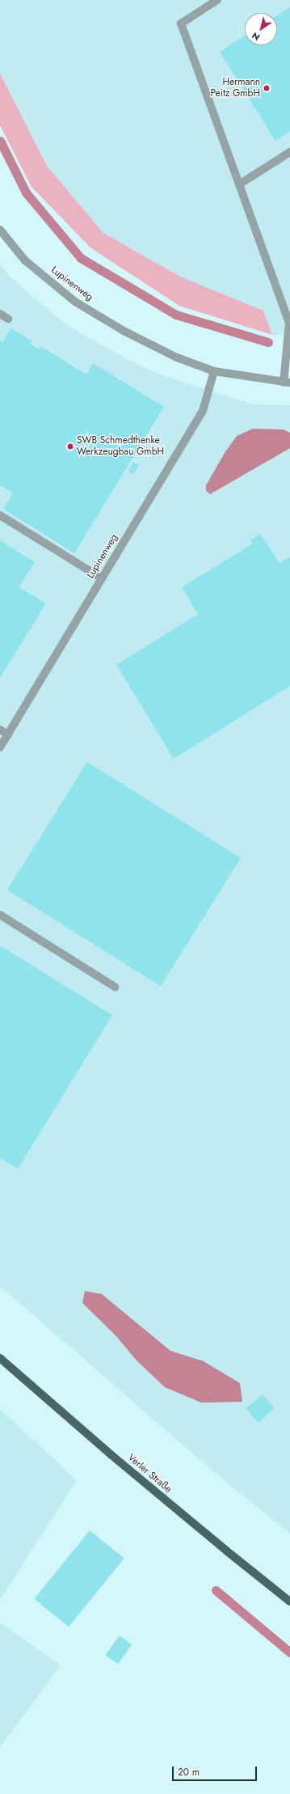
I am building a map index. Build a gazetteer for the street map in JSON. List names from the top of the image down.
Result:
{
  "streets": {
    "main road": ["Verler Straße"],
    "street": ["Lupinenweg"]
  },
  "places": ["Hermann Peitz GmbH", "SWB Schmedthenke Werkzeugbau GmbH"],
  "scale_bar": "20 m",
  "north": "bottom left"
}
